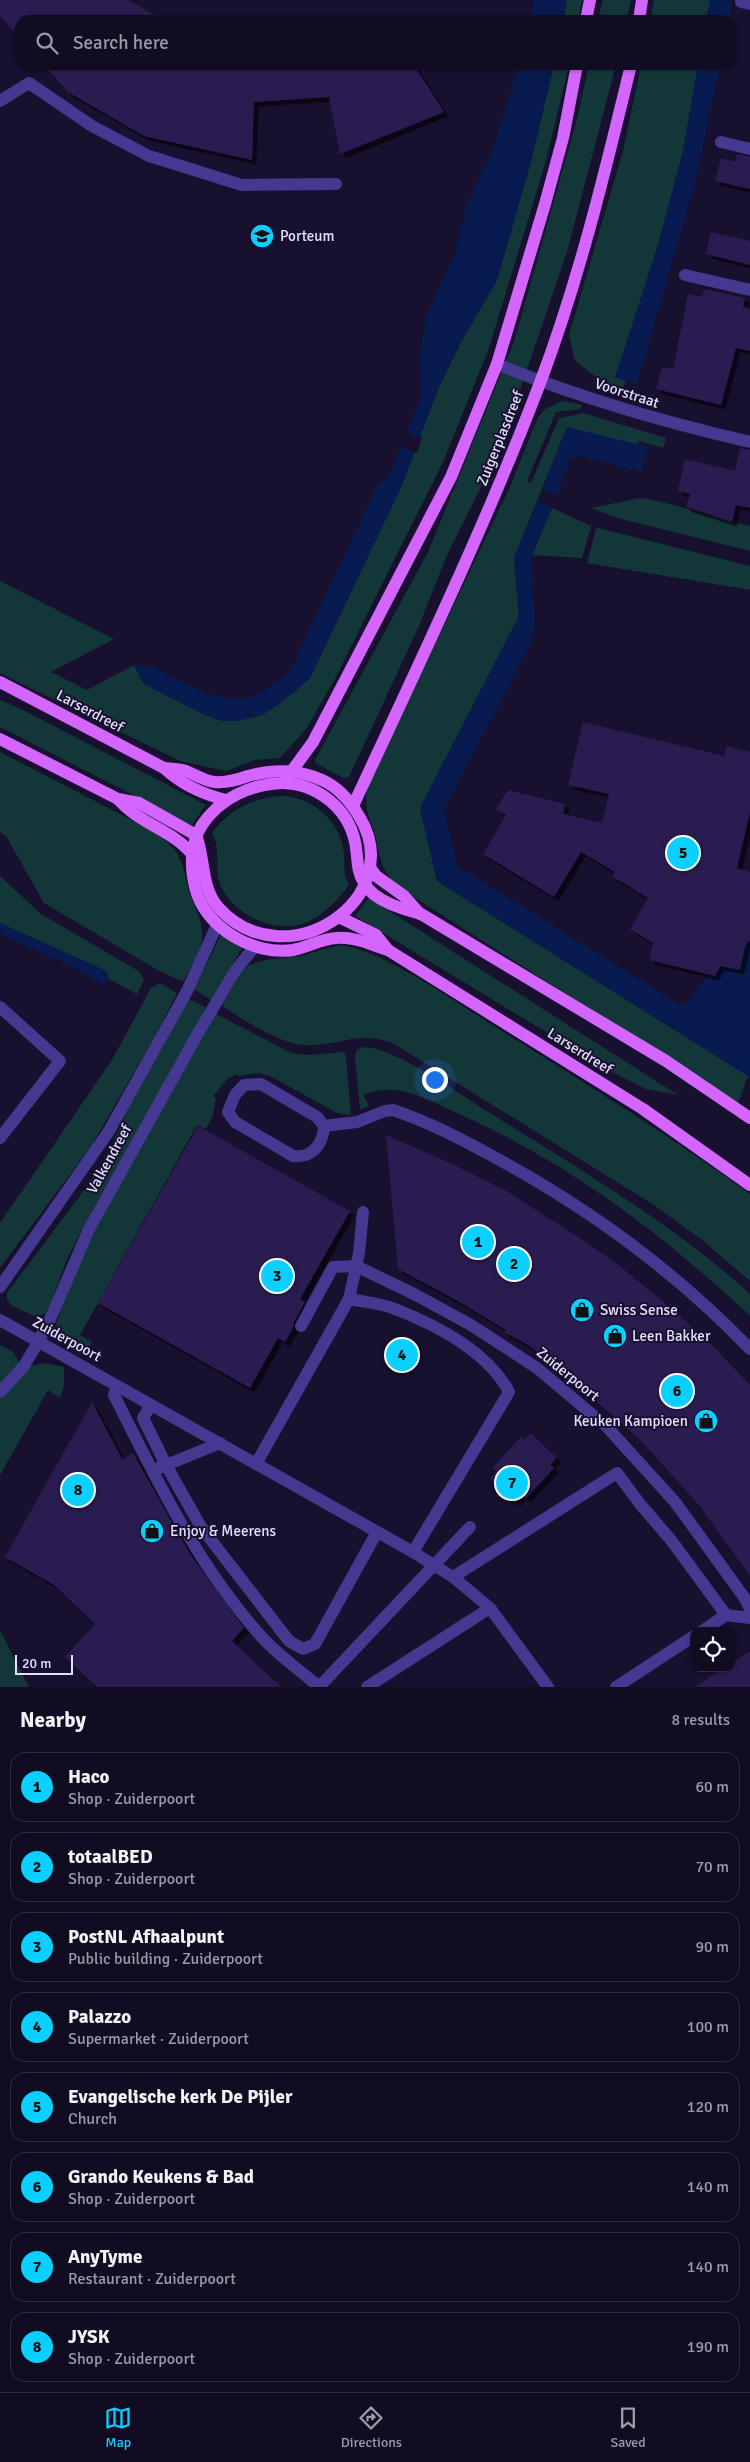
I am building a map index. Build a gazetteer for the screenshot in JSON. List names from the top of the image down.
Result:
{
  "streets": {
    "main road": ["Zuigerplasdreef", "Larserdreef"],
    "street": ["Voorstraat", "Valkendreef", "Zuiderpoort"]
  },
  "crossings": [
    ["Voorstraat", "Zuigerplasdreef"],
    ["Zuigerplasdreef", "Larserdreef"],
    ["Larserdreef", "Valkendreef"],
    ["Valkendreef", "Zuiderpoort"]
  ],
  "places": {
    "school or university": ["Porteum"],
    "shop": [
      "Swiss Sense",
      "Leen Bakker",
      "Keuken Kampioen",
      "Enjoy & Meerens"
    ]
  },
  "scale_bar": "20 m",
  "page": {
    "search": "Search here",
    "pins": [
      "5",
      "1",
      "2",
      "3",
      "4",
      "6",
      "7",
      "8"
    ],
    "scale": "20 m",
    "heading": ["Nearby", "8 results"],
    "list": [
      {
        "mark": "1",
        "name": "Haco",
        "note": "Shop · Zuiderpoort",
        "value": "60 m"
      },
      {
        "mark": "2",
        "name": "totaalBED",
        "note": "Shop · Zuiderpoort",
        "value": "70 m"
      },
      {
        "mark": "3",
        "name": "PostNL Afhaalpunt",
        "note": "Public building · Zuiderpoort",
        "value": "90 m"
      },
      {
        "mark": "4",
        "name": "Palazzo",
        "note": "Supermarket · Zuiderpoort",
        "value": "100 m"
      },
      {
        "mark": "5",
        "name": "Evangelische kerk De Pijler",
        "note": "Church",
        "value": "120 m"
      },
      {
        "mark": "6",
        "name": "Grando Keukens & Bad",
        "note": "Shop · Zuiderpoort",
        "value": "140 m"
      },
      {
        "mark": "7",
        "name": "AnyTyme",
        "note": "Restaurant · Zuiderpoort",
        "value": "140 m"
      },
      {
        "mark": "8",
        "name": "JYSK",
        "note": "Shop · Zuiderpoort",
        "value": "190 m"
      }
    ],
    "nav": ["Map", "Directions", "Saved"]
  }
}
